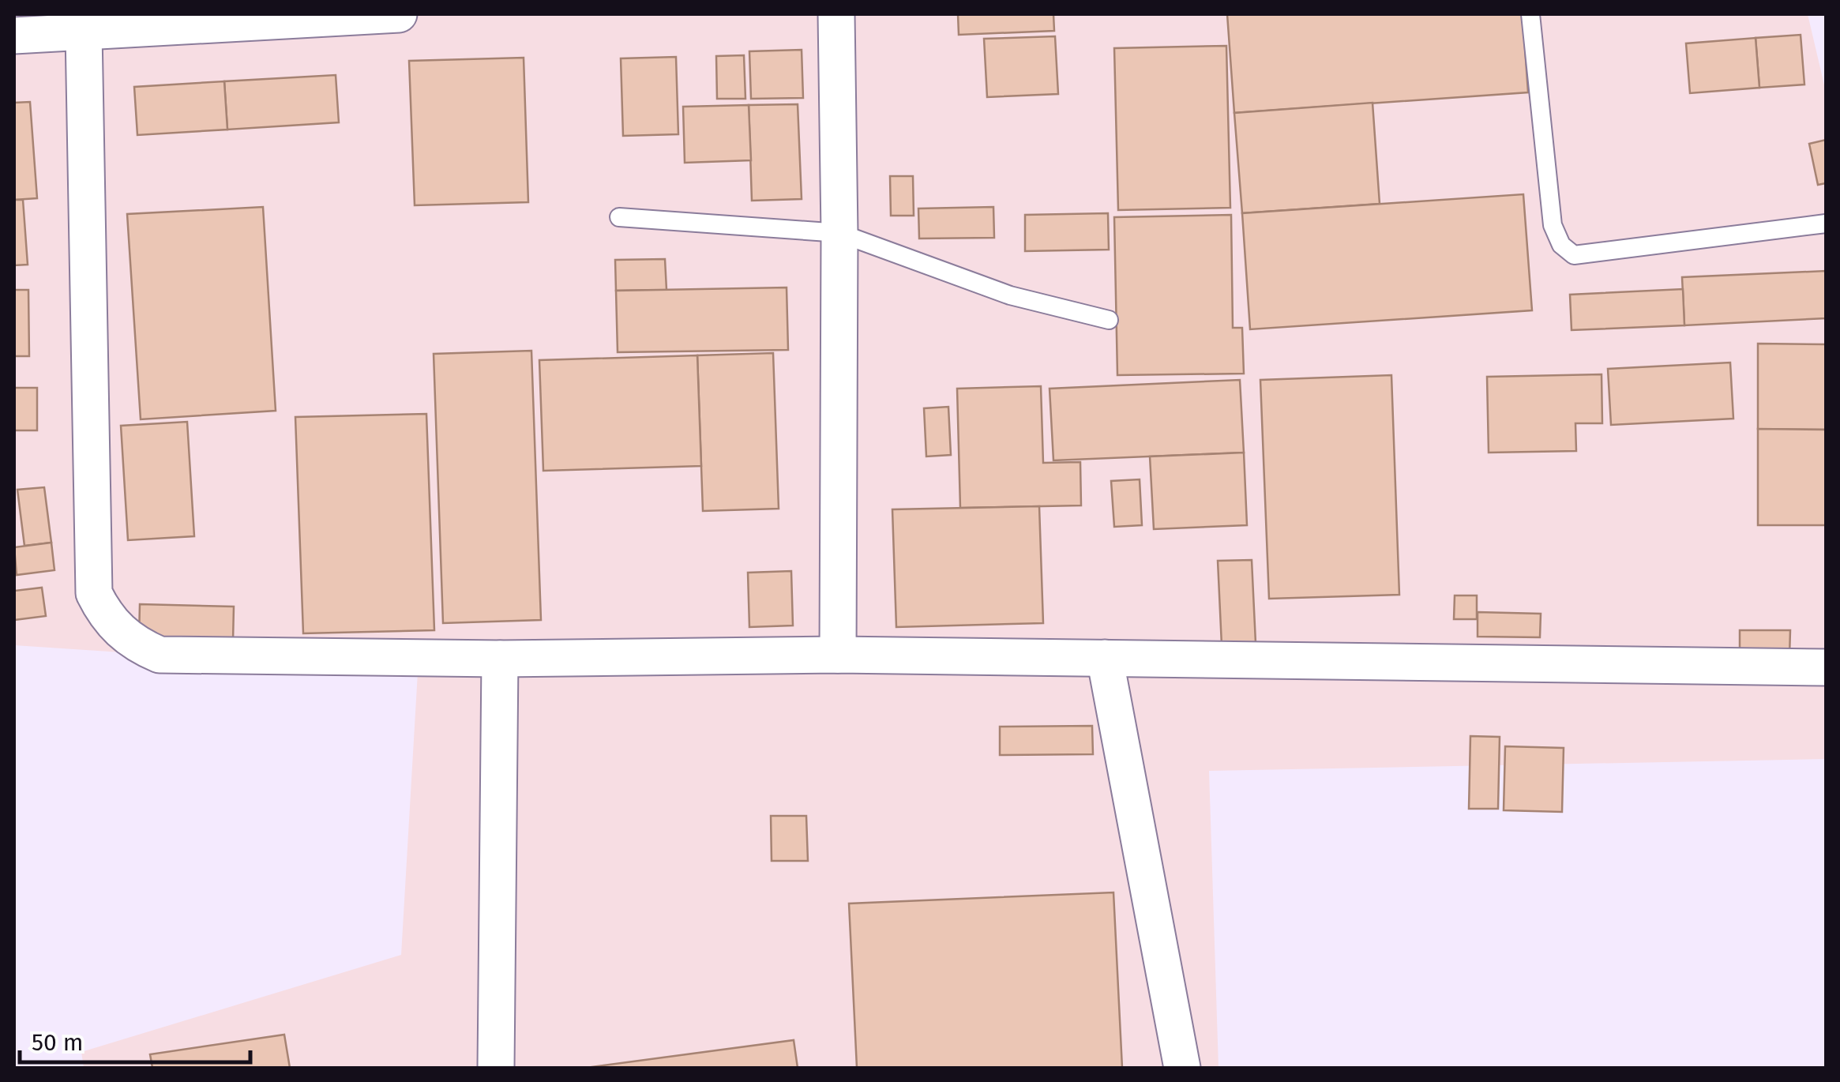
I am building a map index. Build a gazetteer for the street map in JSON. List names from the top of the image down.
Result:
{
  "scale_bar": "50 m"
}
